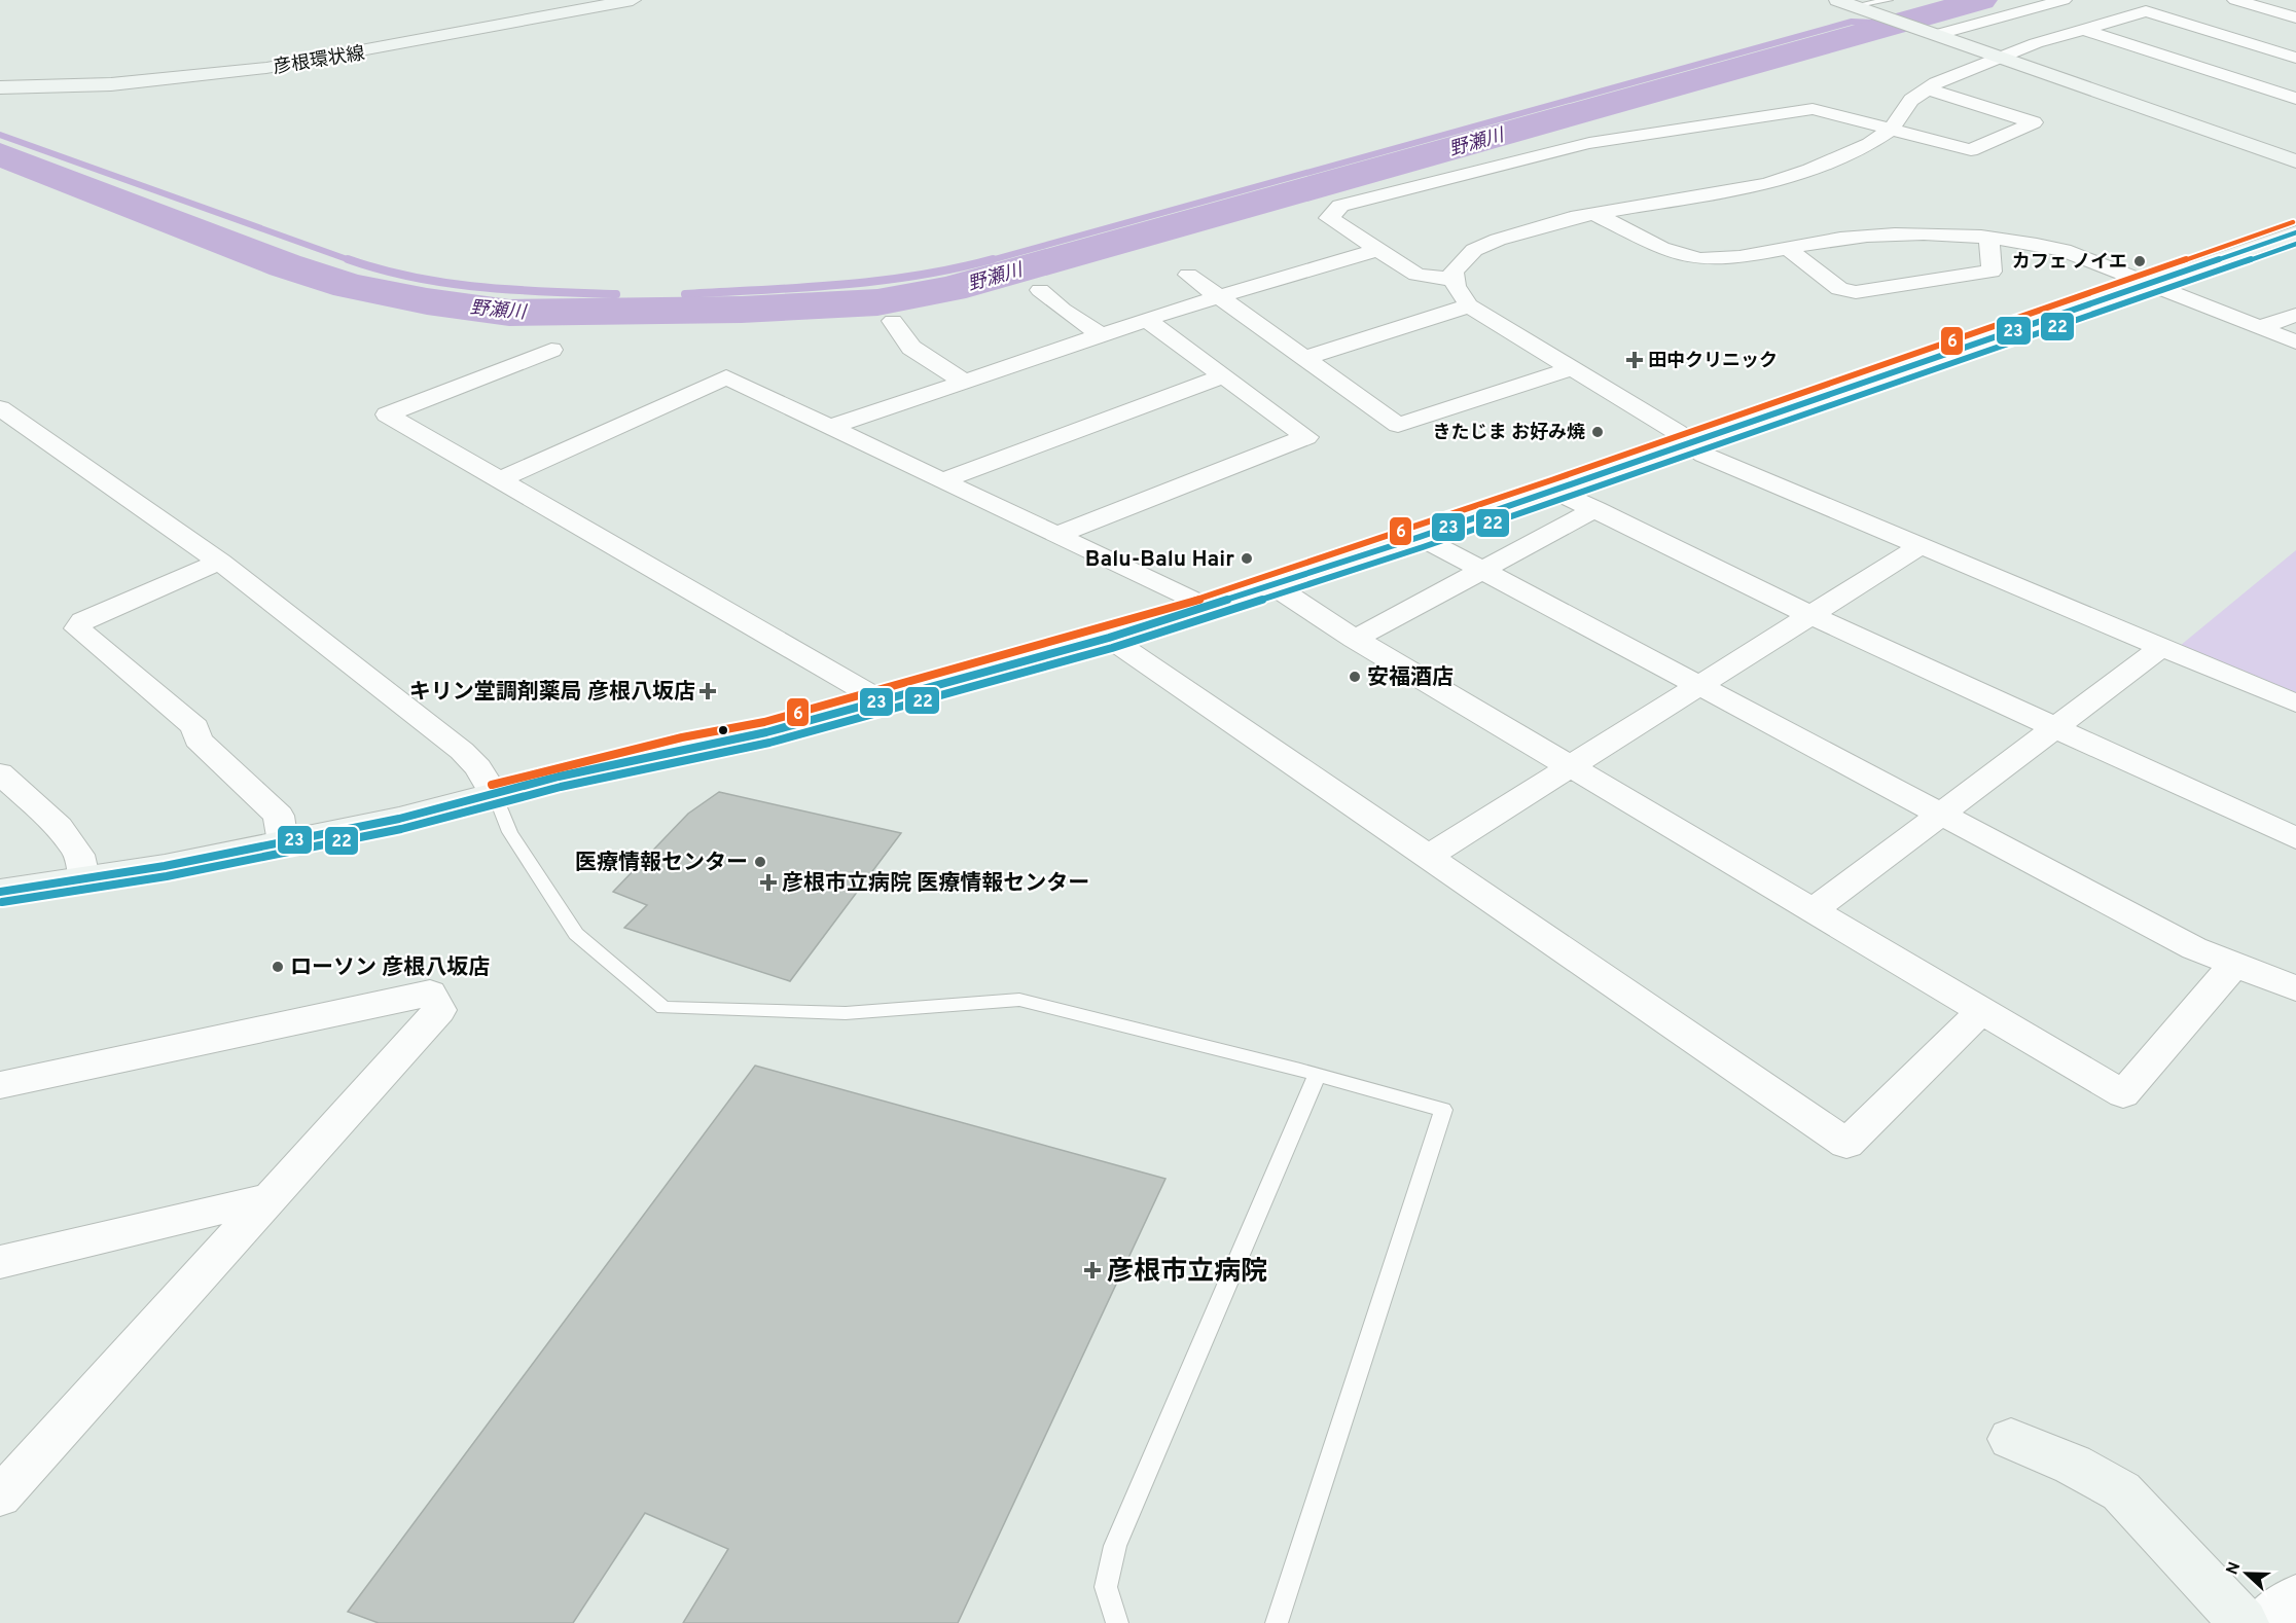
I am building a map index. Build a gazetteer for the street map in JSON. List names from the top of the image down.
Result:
{
  "streets": {
    "street": ["彦根環状線"]
  },
  "water": ["野瀬川"],
  "places": {
    "other": [
      "カフェ ノイエ",
      "きたじま お好み焼",
      "Balu-Balu Hair",
      "安福酒店",
      "医療情報センター",
      "ローソン 彦根八坂店"
    ],
    "health": [
      "田中クリニック",
      "キリン堂調剤薬局 彦根八坂店",
      "彦根市立病院 医療情報センター",
      "彦根市立病院"
    ]
  },
  "lines": ["transit line 6", "transit line 23", "transit line 22"],
  "north": "left"
}
